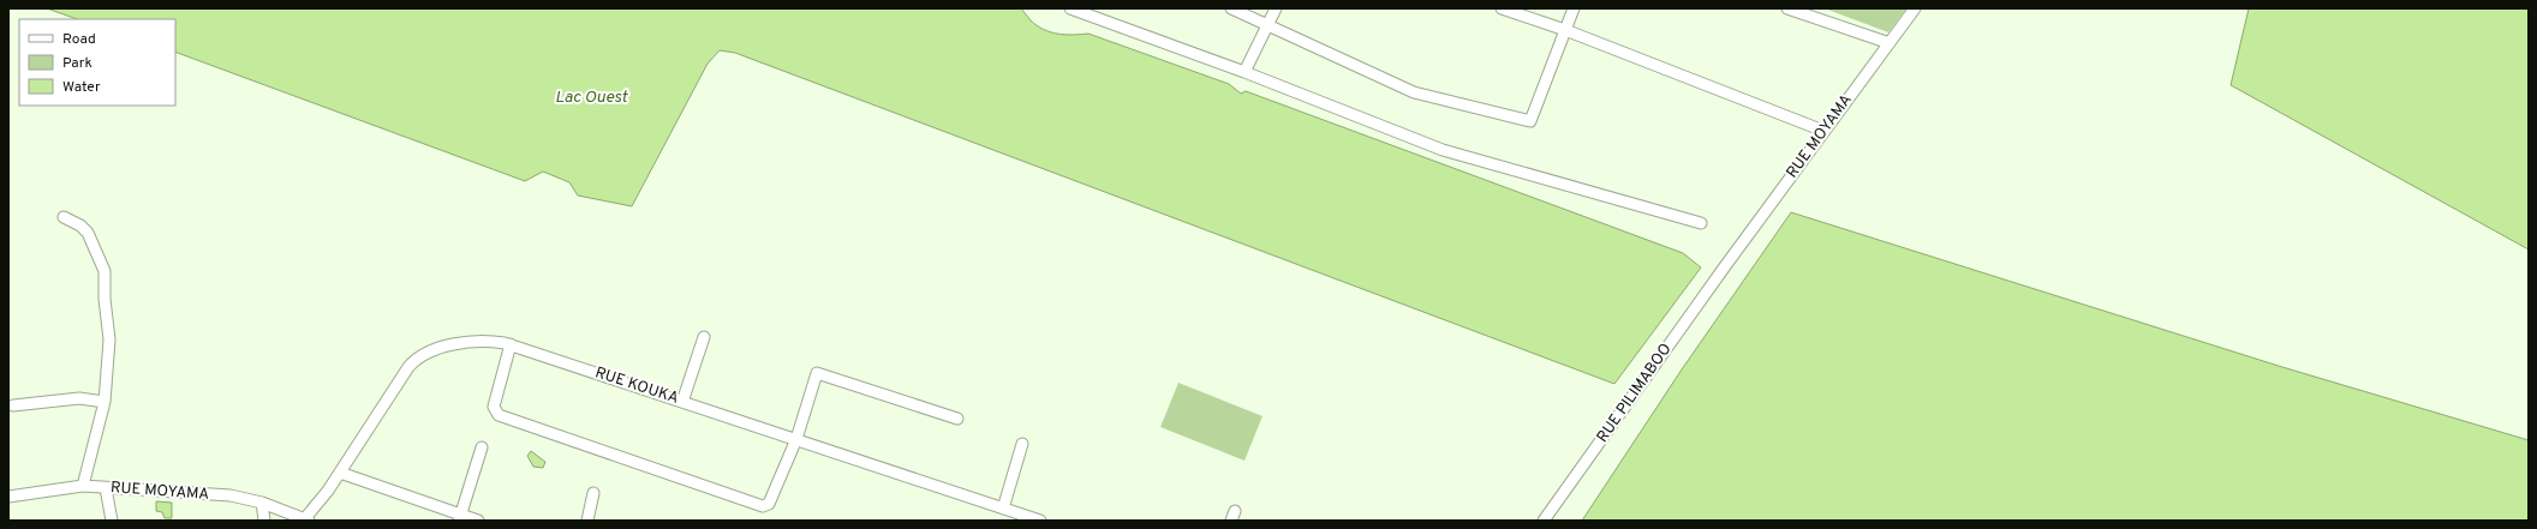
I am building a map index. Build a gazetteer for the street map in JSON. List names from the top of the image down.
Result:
{
  "streets": {
    "street": ["RUE MOYAMA", "RUE KOUKA", "RUE PILIMABOO"]
  },
  "crossings": [
    ["RUE MOYAMA", "RUE KOUKA"],
    ["RUE MOYAMA", "RUE PILIMABOO"]
  ],
  "water": ["Lac Ouest"],
  "legend": ["Road", "Park", "Water"]
}
